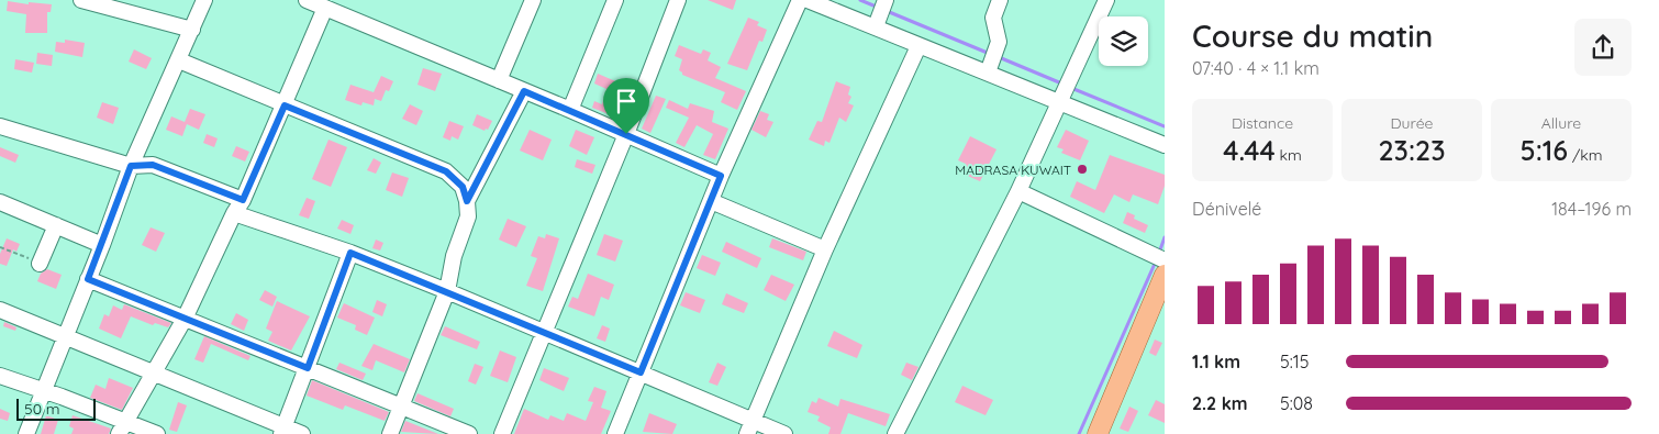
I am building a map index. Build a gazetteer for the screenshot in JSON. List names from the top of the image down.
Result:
{
  "places": ["MADRASA KUWAIT"],
  "scale_bar": "50 m",
  "page": {
    "heading": ["Course du matin", "07:40 · 4 × 1.1 km"],
    "stats": [
      ["Distance", "4.44 km"],
      ["Durée", "23:23"],
      ["Allure", "5:16 /km"]
    ],
    "chart": ["Dénivelé", "184–196 m"],
    "list": [
      {
        "name": "1.1 km",
        "note": "5:15"
      },
      {
        "name": "2.2 km",
        "note": "5:08"
      }
    ],
    "scale": "50 m"
  }
}
